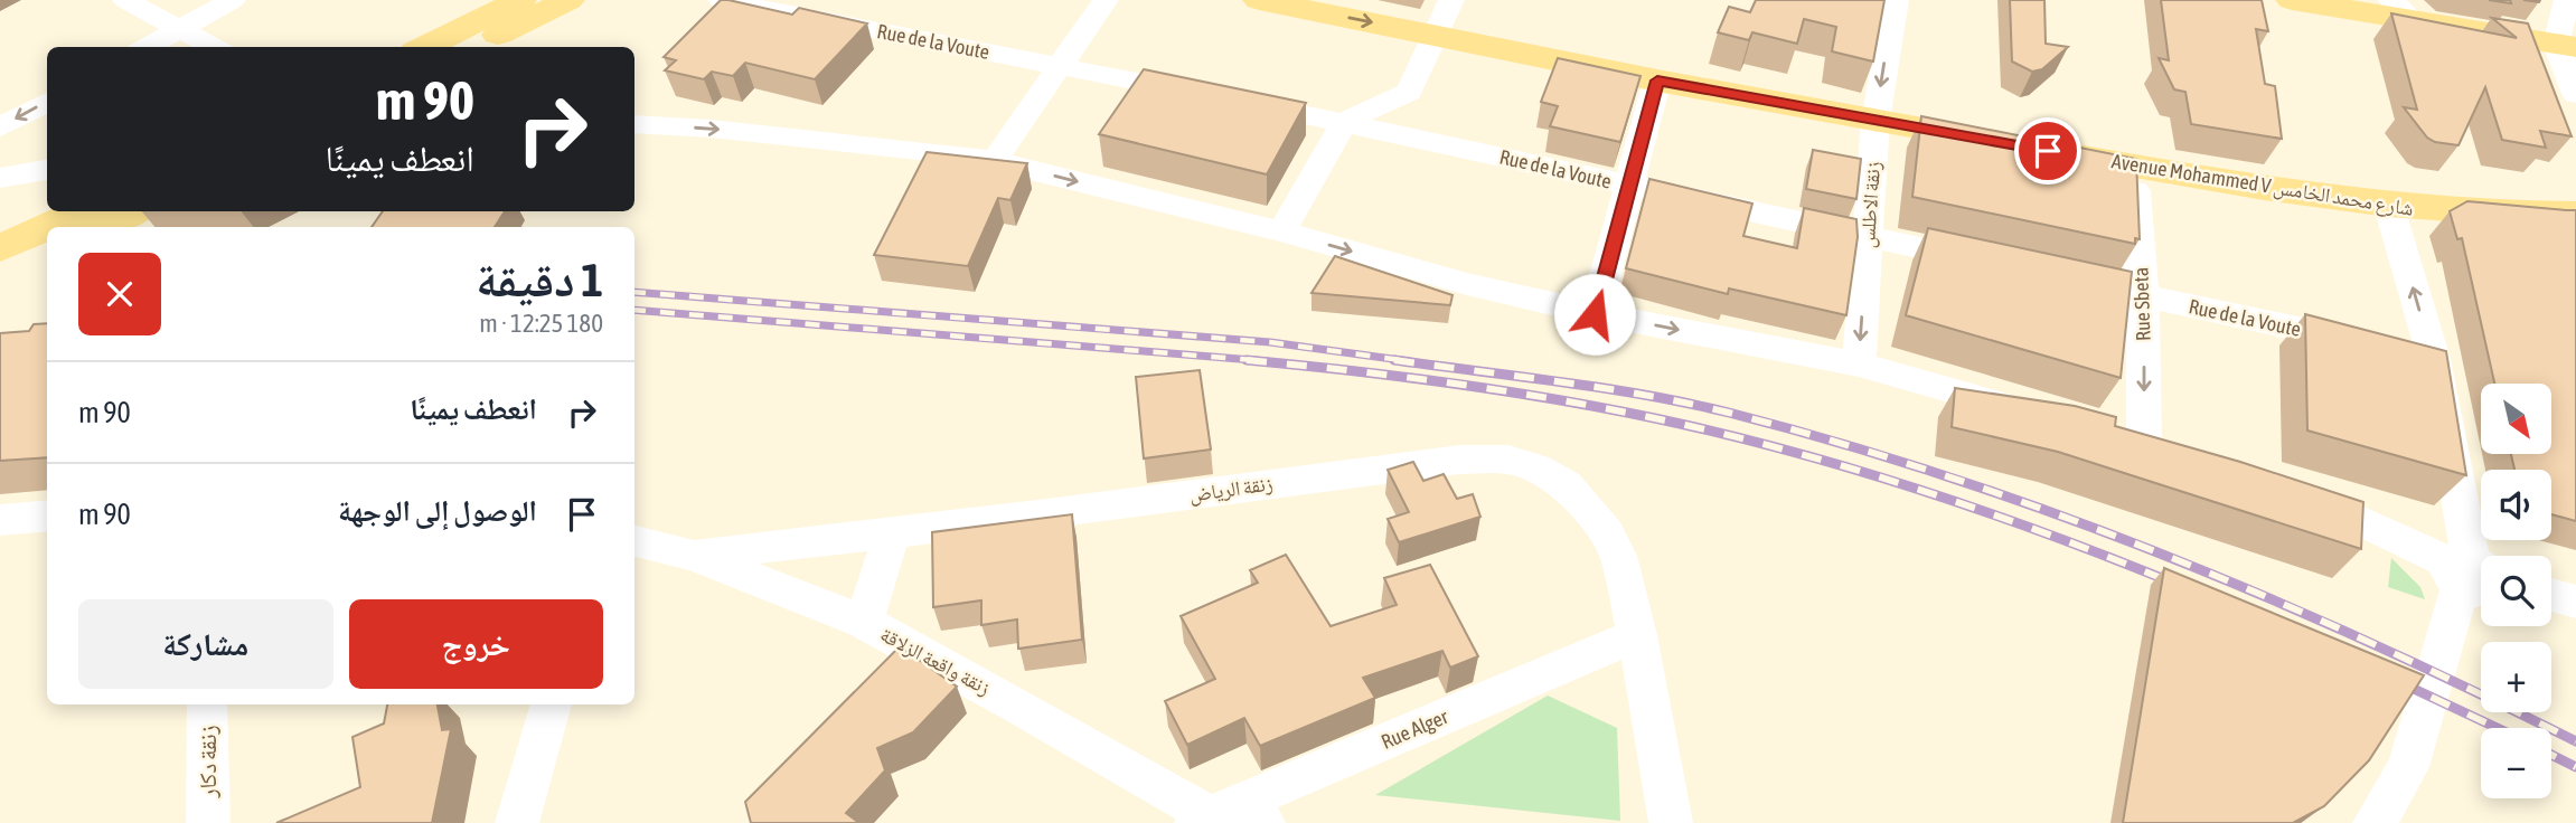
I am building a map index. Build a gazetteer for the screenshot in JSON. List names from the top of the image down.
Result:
{
  "streets": {
    "main road": ["Avenue Mohammed V شارع محمد الخامس"],
    "street": [
      "Rue de la Voute",
      "زنقة الاطلس",
      "Rue Sbeta",
      "زنقة الرياض",
      "زنقة واقعة الزلاقة",
      "Rue Alger",
      "زنقة دكار"
    ]
  },
  "crossings": [
    ["Rue de la Voute", "زنقة الاطلس"],
    ["Rue de la Voute", "Rue Sbeta"],
    ["Avenue Mohammed V شارع محمد الخامس", "Rue Sbeta"],
    ["زنقة الرياض", "زنقة واقعة الزلاقة"],
    ["زنقة الرياض", "Rue Alger"],
    ["زنقة واقعة الزلاقة", "Rue Alger"]
  ],
  "north": "bottom right",
  "page": {
    "turn": ["90 m", "انعطف يمينًا"],
    "heading": ["1 دقيقة", "180 m · 12:25"],
    "list": [
      {
        "name": "انعطف يمينًا",
        "value": "90 m"
      },
      {
        "name": "الوصول إلى الوجهة",
        "value": "90 m"
      }
    ],
    "map_buttons": ["+", "−"],
    "buttons": ["خروج", "مشاركة"]
  }
}
